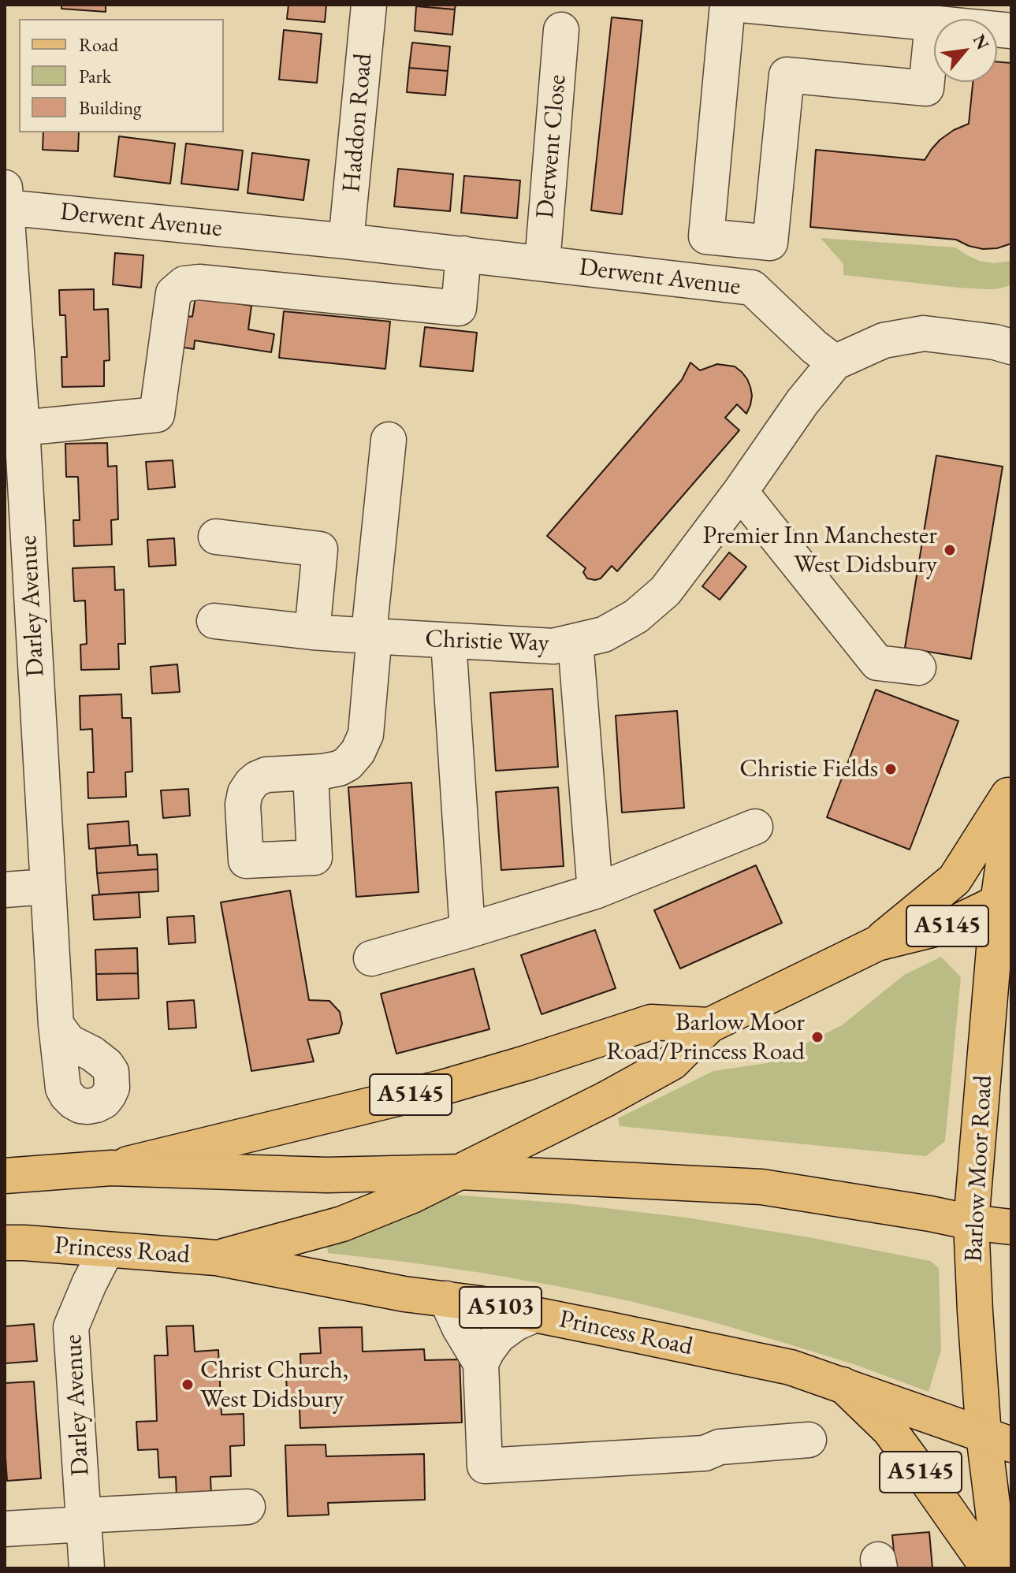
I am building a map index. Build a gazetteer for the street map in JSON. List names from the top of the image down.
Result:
{
  "streets": {
    "main road": [
      "A5145",
      "Barlow Moor Road",
      "Princess Road",
      "A5103"
    ],
    "street": [
      "Haddon Road",
      "Derwent Close",
      "Derwent Avenue",
      "Darley Avenue",
      "Christie Way"
    ]
  },
  "crossings": [
    ["Haddon Road", "Derwent Avenue"],
    ["Derwent Close", "Derwent Avenue"],
    ["Derwent Avenue", "Darley Avenue"],
    ["Derwent Avenue", "Christie Way"],
    ["Darley Avenue", "Princess Road"],
    ["A5145", "Barlow Moor Road"],
    ["A5145", "Princess Road"],
    ["A5145", "A5103"],
    ["Barlow Moor Road", "Princess Road"],
    ["Barlow Moor Road", "A5103"],
    ["Princess Road", "A5103"]
  ],
  "places": [
    "Premier Inn Manchester West Didsbury",
    "Christie Fields",
    "Barlow Moor Road/Princess Road",
    "Christ Church, West Didsbury"
  ],
  "legend": ["Road", "Park", "Building"],
  "north": "top right"
}
